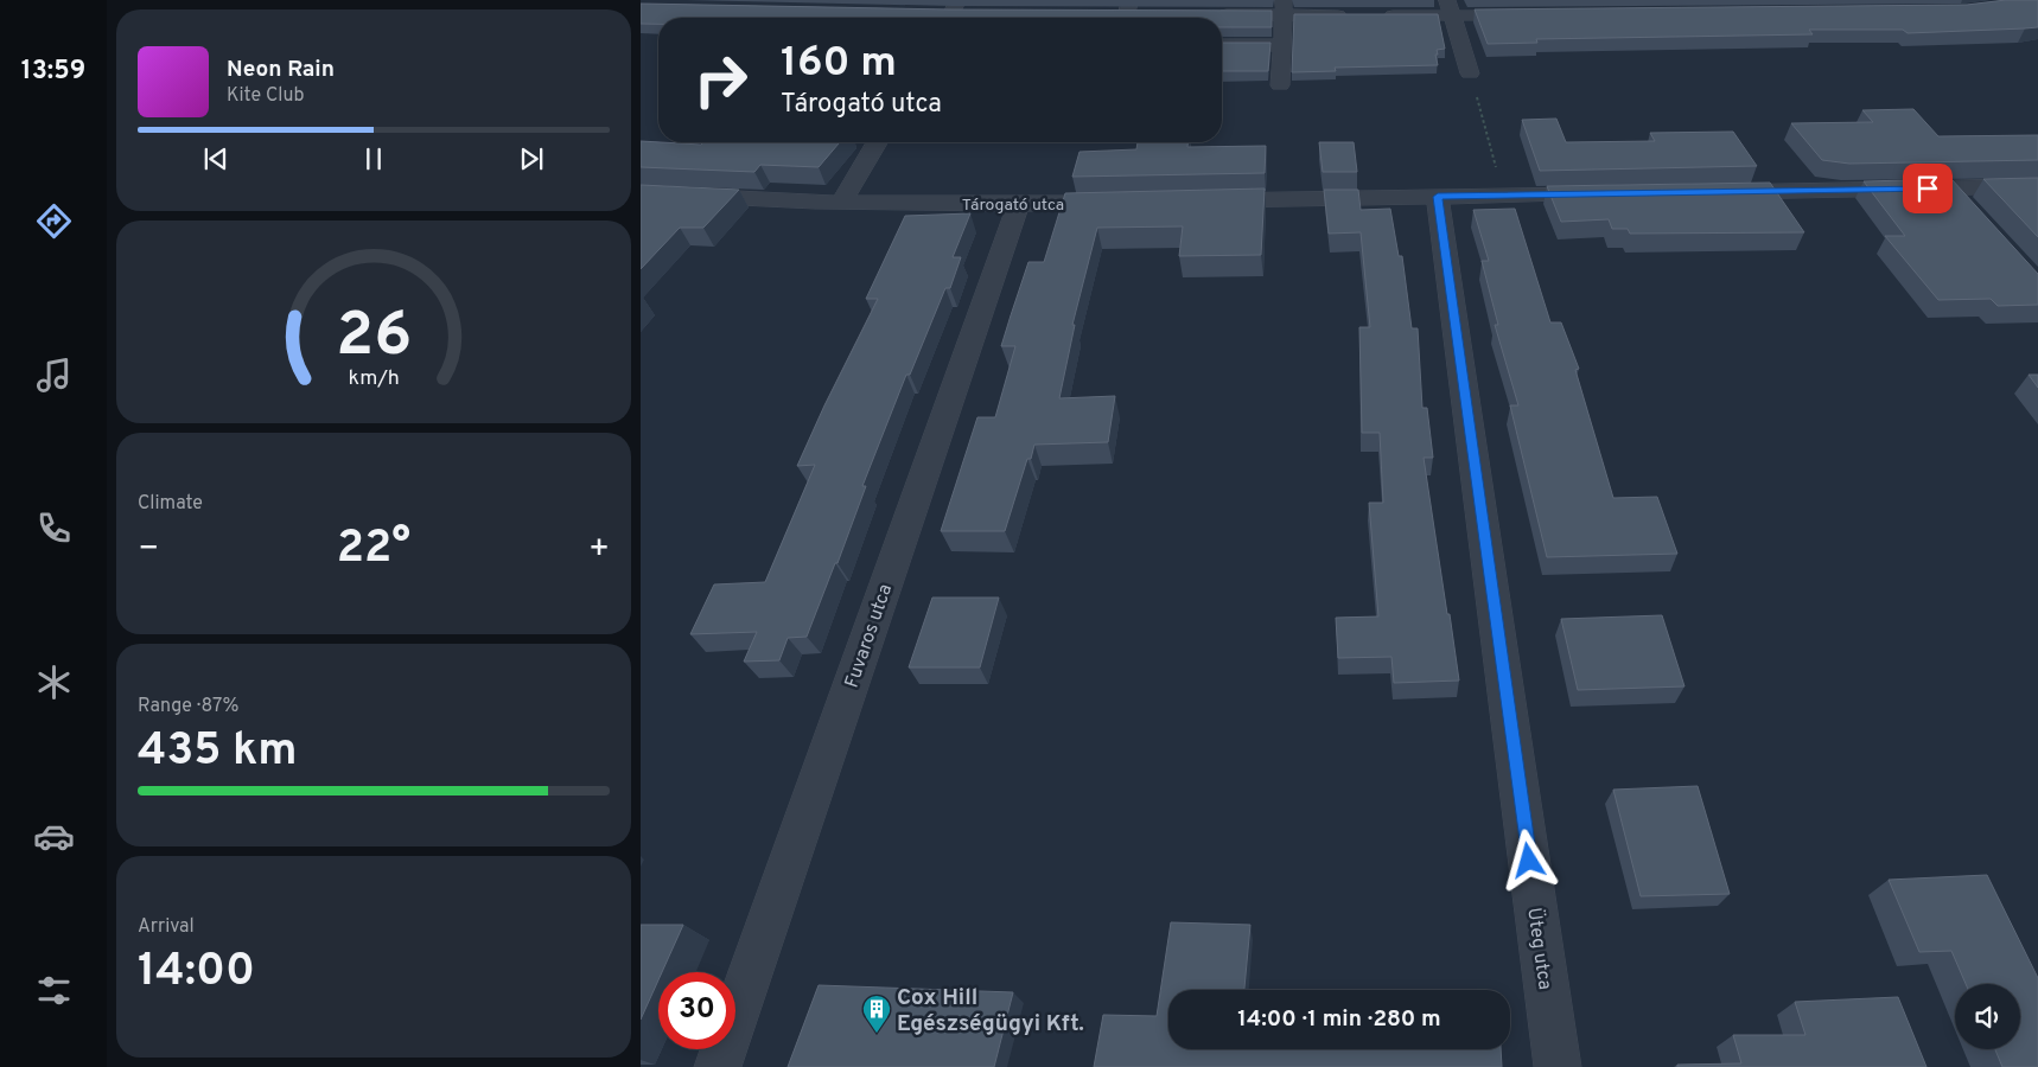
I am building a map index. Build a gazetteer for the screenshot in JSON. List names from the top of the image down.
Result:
{
  "streets": {
    "street": ["Tárogató utca", "Fuvaros utca", "Üteg utca"]
  },
  "crossings": [
    ["Tárogató utca", "Fuvaros utca"]
  ],
  "places": {
    "building": ["Cox Hill Egészségügyi Kft."]
  },
  "page": {
    "tabs": "13:59",
    "turn": ["160 m", "Tárogató utca"],
    "song": ["Neon Rain", "Kite Club"],
    "tile": [
      "Climate",
      ["Range · 87%", "435 km"],
      ["Arrival", "14:00"]
    ],
    "heat": ["−", "22°", "+"],
    "limit": "30",
    "trip": "14:00 · 1 min · 280 m",
    "gauge": ["26", "km/h"]
  }
}
